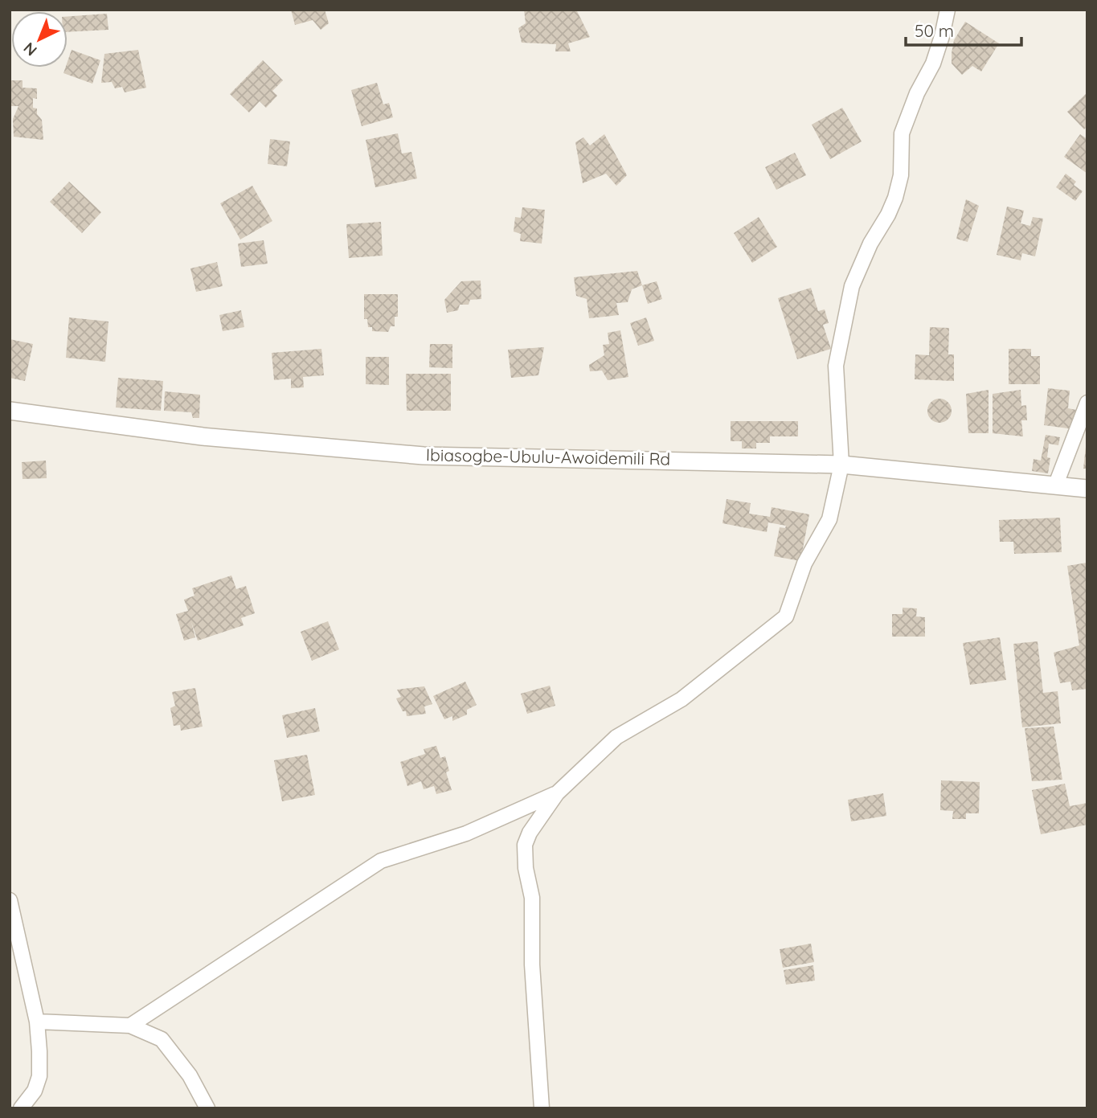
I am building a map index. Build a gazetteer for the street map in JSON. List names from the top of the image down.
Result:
{
  "streets": {
    "street": ["Ibiasogbe-Ubulu-Awoidemili Rd"]
  },
  "scale_bar": "50 m",
  "north": "bottom left"
}
